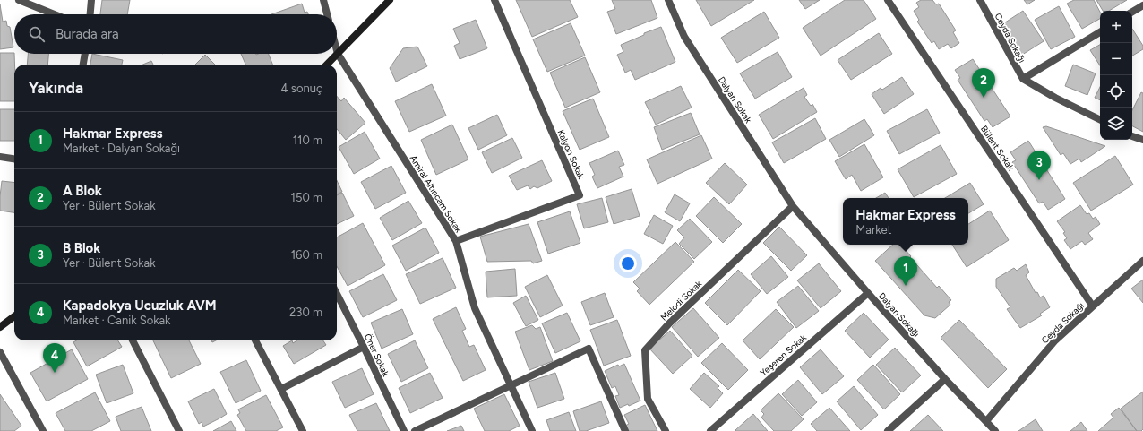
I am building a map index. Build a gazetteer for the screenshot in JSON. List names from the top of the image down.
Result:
{
  "streets": {
    "street": [
      "Ceyda Sokağı",
      "Dalyan Sokak",
      "Bülent Sokak",
      "Kalyon Sokak",
      "Amiral Altıncam Sokak",
      "Melodi Sokak",
      "Dalyan Sokağı",
      "Öner Sokak",
      "Yeşeren Sokak"
    ]
  },
  "crossings": [
    ["Ceyda Sokağı", "Bülent Sokak"],
    ["Ceyda Sokağı", "Dalyan Sokağı"],
    ["Dalyan Sokak", "Melodi Sokak"],
    ["Dalyan Sokak", "Dalyan Sokağı"],
    ["Kalyon Sokak", "Amiral Altıncam Sokak"],
    ["Melodi Sokak", "Dalyan Sokağı"],
    ["Dalyan Sokağı", "Yeşeren Sokak"]
  ],
  "page": {
    "map_buttons": ["+", "−"],
    "search": "Burada ara",
    "heading": ["Yakında", "4 sonuç"],
    "pins": [
      "2",
      "3",
      "1",
      "4"
    ],
    "list": [
      {
        "mark": "1",
        "name": "Hakmar Express",
        "note": "Market · Dalyan Sokağı",
        "value": "110 m"
      },
      {
        "mark": "2",
        "name": "A Blok",
        "note": "Yer · Bülent Sokak",
        "value": "150 m"
      },
      {
        "mark": "3",
        "name": "B Blok",
        "note": "Yer · Bülent Sokak",
        "value": "160 m"
      },
      {
        "mark": "4",
        "name": "Kapadokya Ucuzluk AVM",
        "note": "Market · Canik Sokak",
        "value": "230 m"
      }
    ],
    "popup": ["Hakmar Express", "Market"]
  }
}
